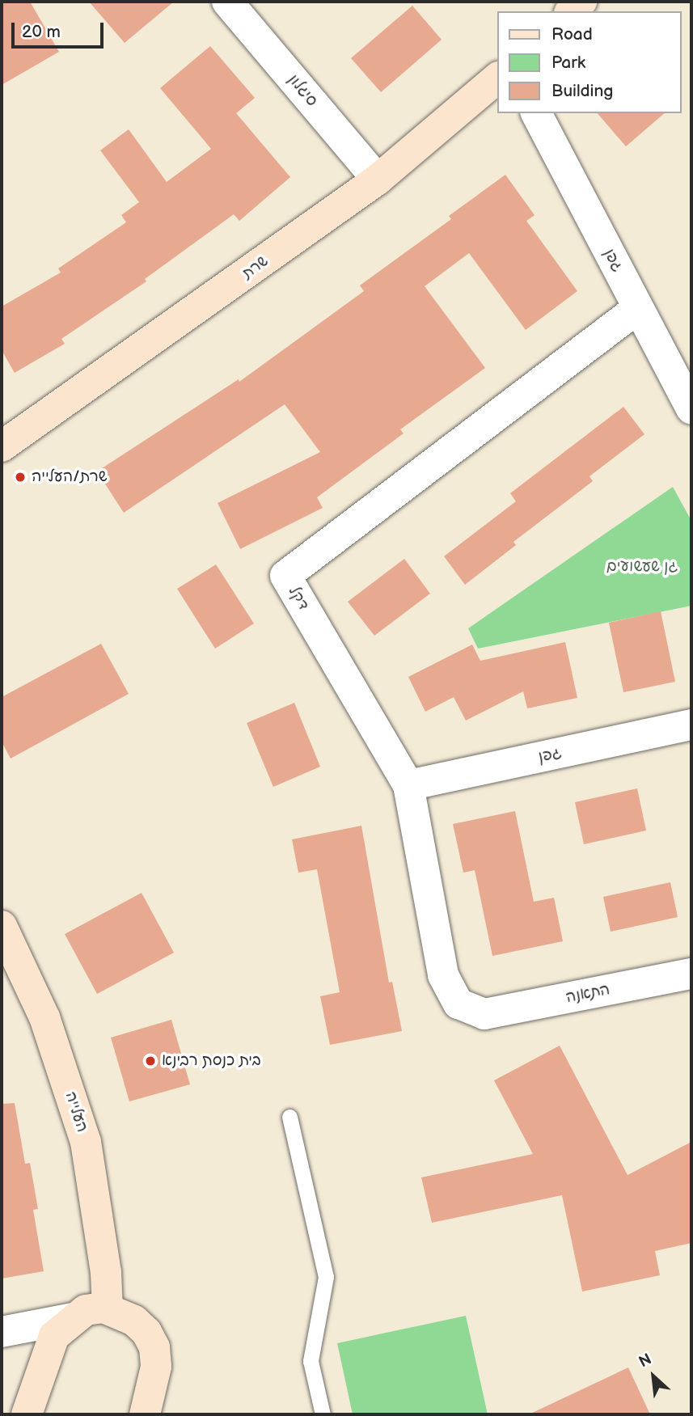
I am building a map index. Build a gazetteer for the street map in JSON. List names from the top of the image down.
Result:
{
  "streets": {
    "street": [
      "סיגלון",
      "גפן",
      "שרת",
      "דקל",
      "התאנה",
      "העלייה"
    ]
  },
  "crossings": [
    ["סיגלון", "שרת"],
    ["גפן", "דקל"],
    ["דקל", "התאנה"]
  ],
  "parks": ["גן שעשועים"],
  "places": ["שרת/העלייה", "בית כנסת רבינא"],
  "legend": ["Road", "Park", "Building"],
  "scale_bar": "20 m",
  "north": "top left"
}
